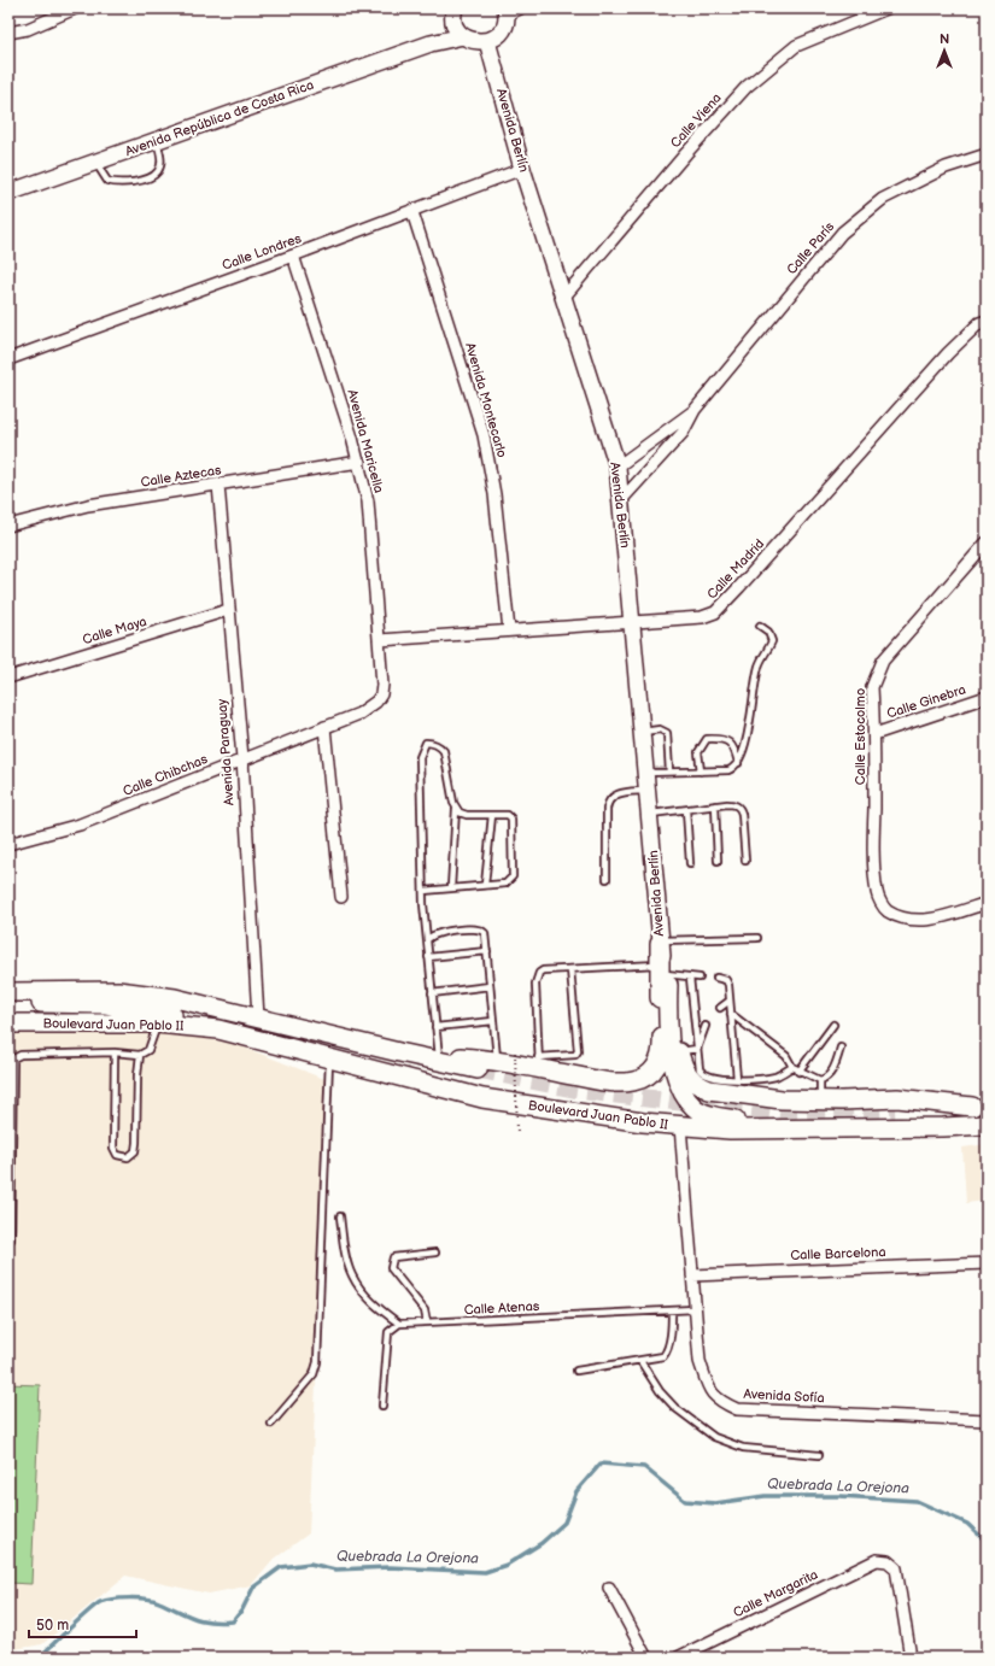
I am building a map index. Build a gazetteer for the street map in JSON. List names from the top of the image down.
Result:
{
  "streets": {
    "main road": ["Boulevard Juan Pablo II"],
    "street": [
      "Avenida República de Costa Rica",
      "Calle Viena",
      "Avenida Berlín",
      "Calle París",
      "Calle Londres",
      "Avenida Montecarlo",
      "Avenida Maricella",
      "Calle Aztecas",
      "Calle Madrid",
      "Calle Maya",
      "Calle Ginebra",
      "Calle Estocolmo",
      "Avenida Paraguay",
      "Calle Chibchas",
      "Calle Barcelona",
      "Avenida Sofía",
      "Calle Margarita"
    ],
    "lane": ["Calle Atenas"]
  },
  "crossings": [
    ["Calle Viena", "Avenida Berlín"],
    ["Avenida Berlín", "Calle París"],
    ["Avenida Berlín", "Calle Londres"],
    ["Avenida Berlín", "Calle Madrid"],
    ["Calle Londres", "Avenida Montecarlo"],
    ["Calle Londres", "Avenida Maricella"],
    ["Avenida Montecarlo", "Calle Madrid"],
    ["Avenida Maricella", "Calle Aztecas"],
    ["Avenida Maricella", "Calle Madrid"],
    ["Avenida Maricella", "Calle Chibchas"],
    ["Calle Aztecas", "Avenida Paraguay"],
    ["Calle Madrid", "Calle Chibchas"],
    ["Calle Maya", "Avenida Paraguay"],
    ["Calle Ginebra", "Calle Estocolmo"],
    ["Avenida Paraguay", "Calle Chibchas"],
    ["Avenida Paraguay", "Boulevard Juan Pablo II"],
    ["Boulevard Juan Pablo II", "Avenida Sofía"],
    ["Calle Barcelona", "Avenida Sofía"],
    ["Calle Atenas", "Avenida Sofía"]
  ],
  "water": ["Quebrada La Orejona"],
  "scale_bar": "50 m",
  "north": "top"
}
